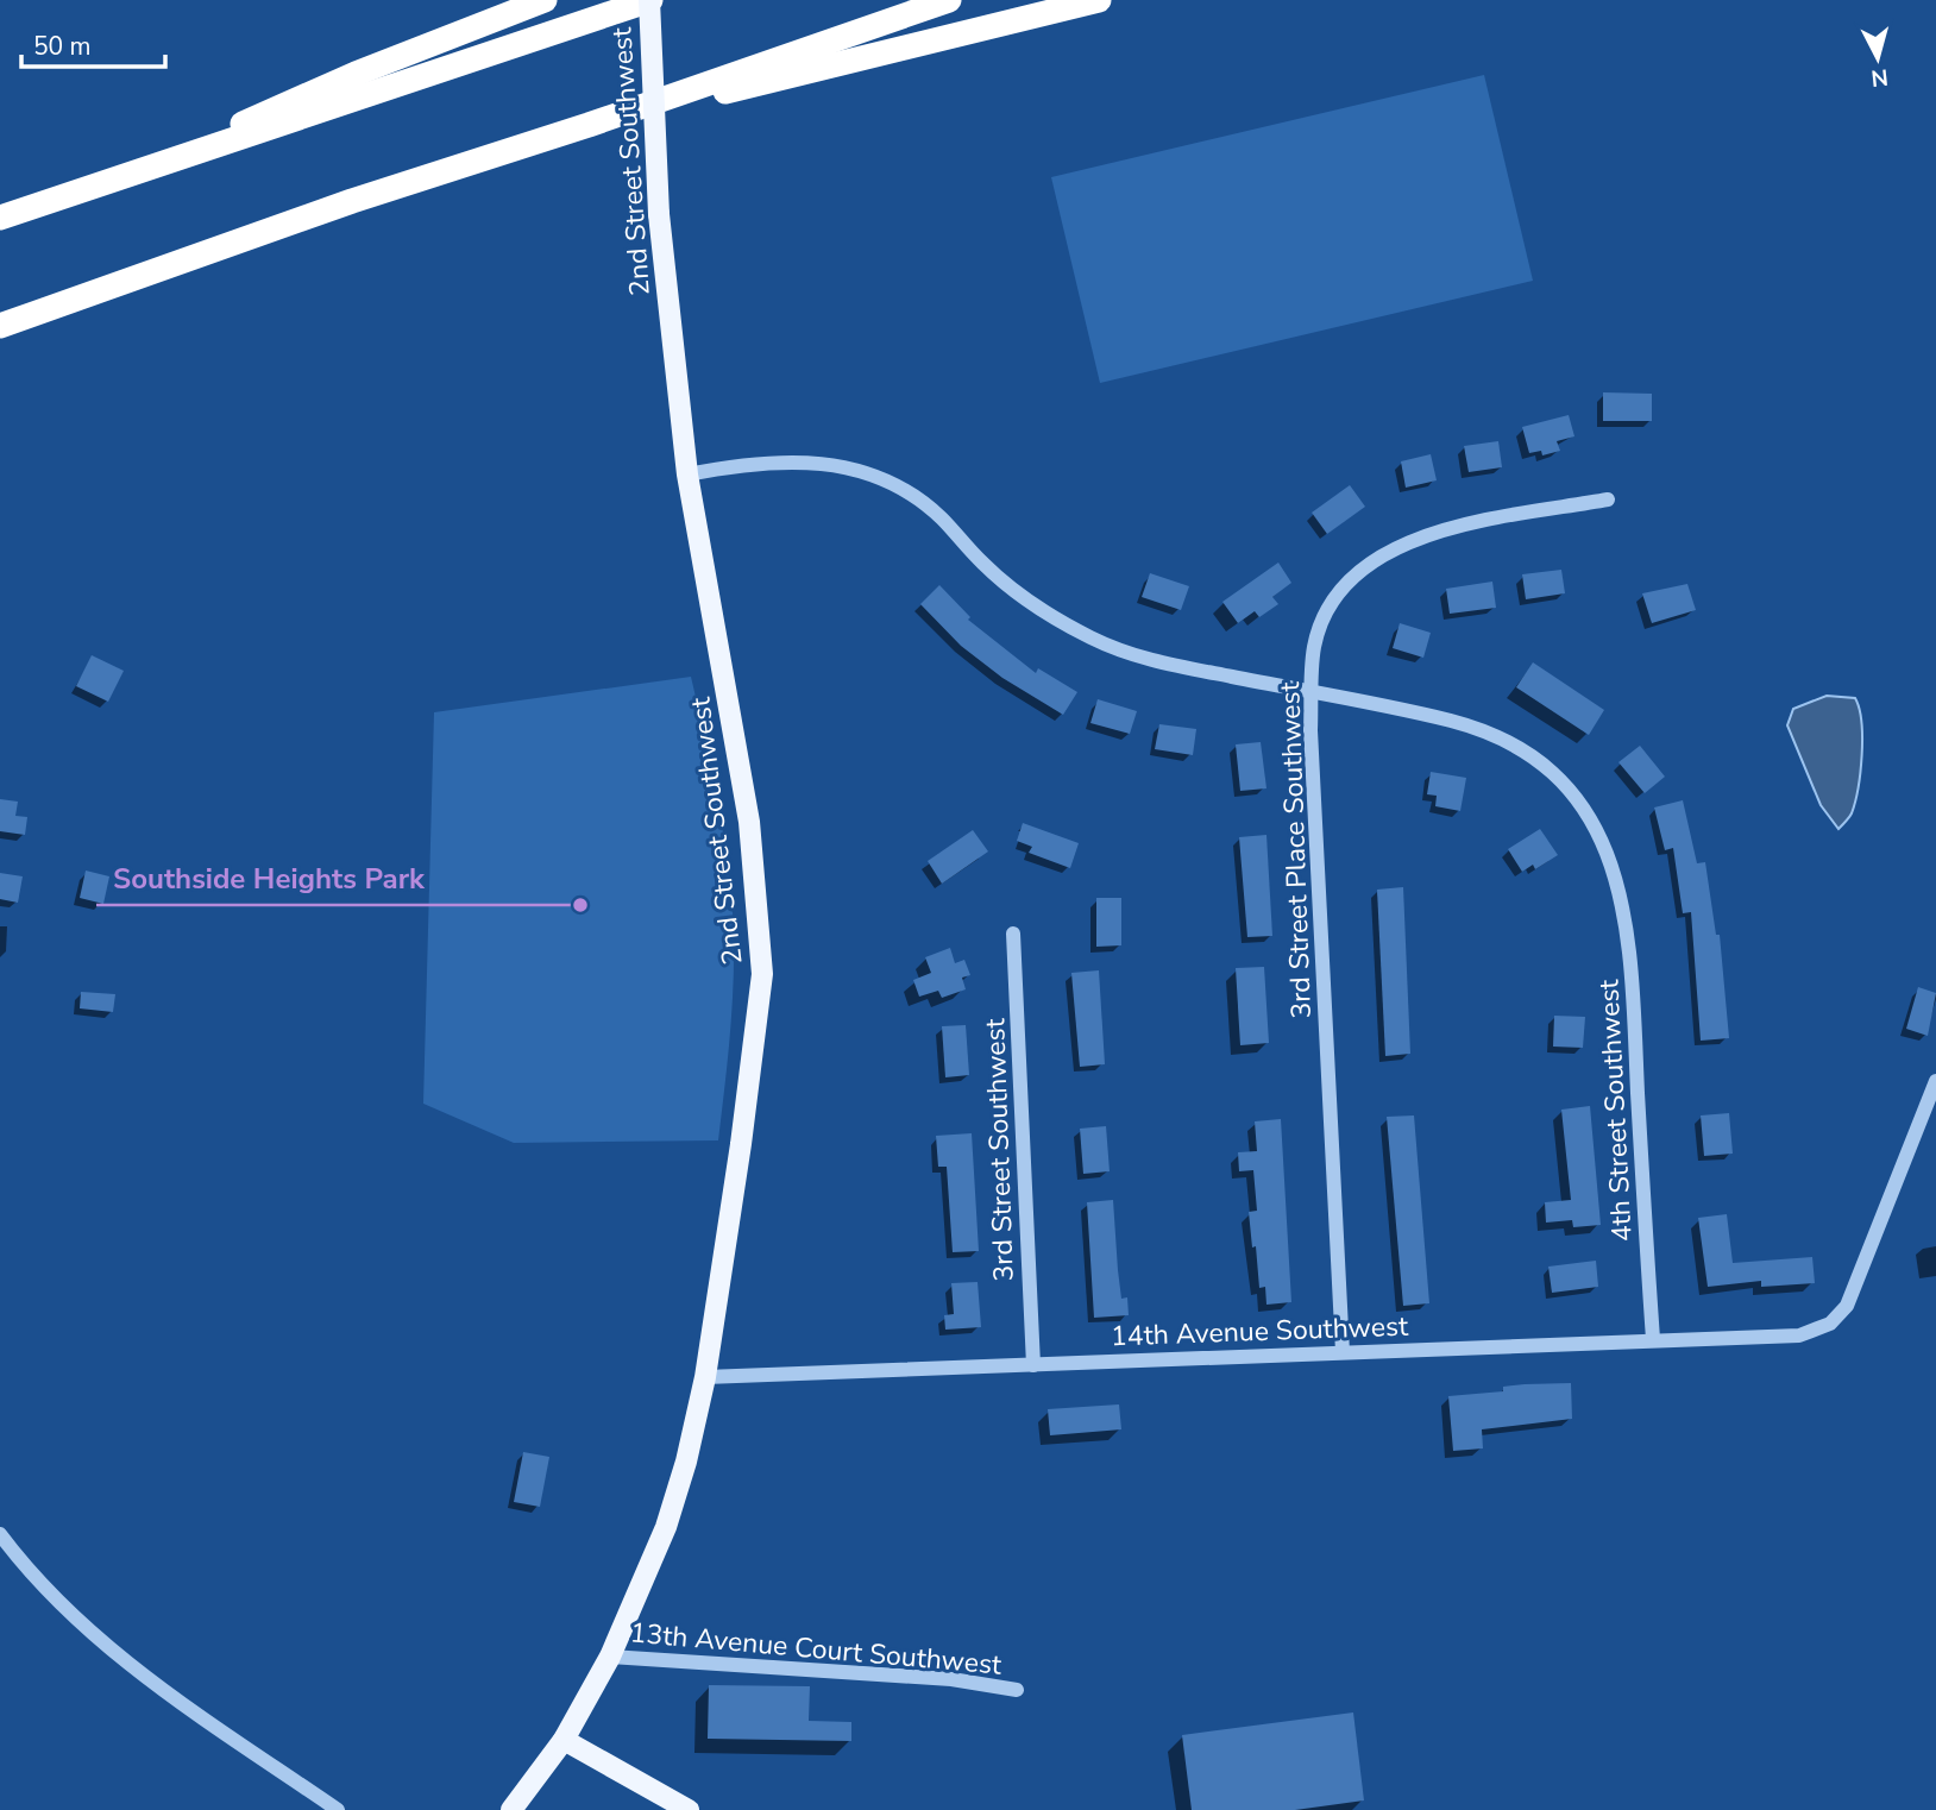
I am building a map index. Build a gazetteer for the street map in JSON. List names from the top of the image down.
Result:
{
  "streets": {
    "main road": ["2nd Street Southwest"],
    "street": [
      "3rd Street Place Southwest",
      "4th Street Southwest",
      "3rd Street Southwest",
      "14th Avenue Southwest",
      "13th Avenue Court Southwest"
    ]
  },
  "crossings": [
    ["2nd Street Southwest", "4th Street Southwest"],
    ["2nd Street Southwest", "14th Avenue Southwest"],
    ["2nd Street Southwest", "13th Avenue Court Southwest"],
    ["3rd Street Place Southwest", "4th Street Southwest"],
    ["3rd Street Place Southwest", "14th Avenue Southwest"],
    ["4th Street Southwest", "14th Avenue Southwest"],
    ["3rd Street Southwest", "14th Avenue Southwest"]
  ],
  "places": ["Southside Heights Park"],
  "scale_bar": "50 m",
  "north": "bottom"
}
